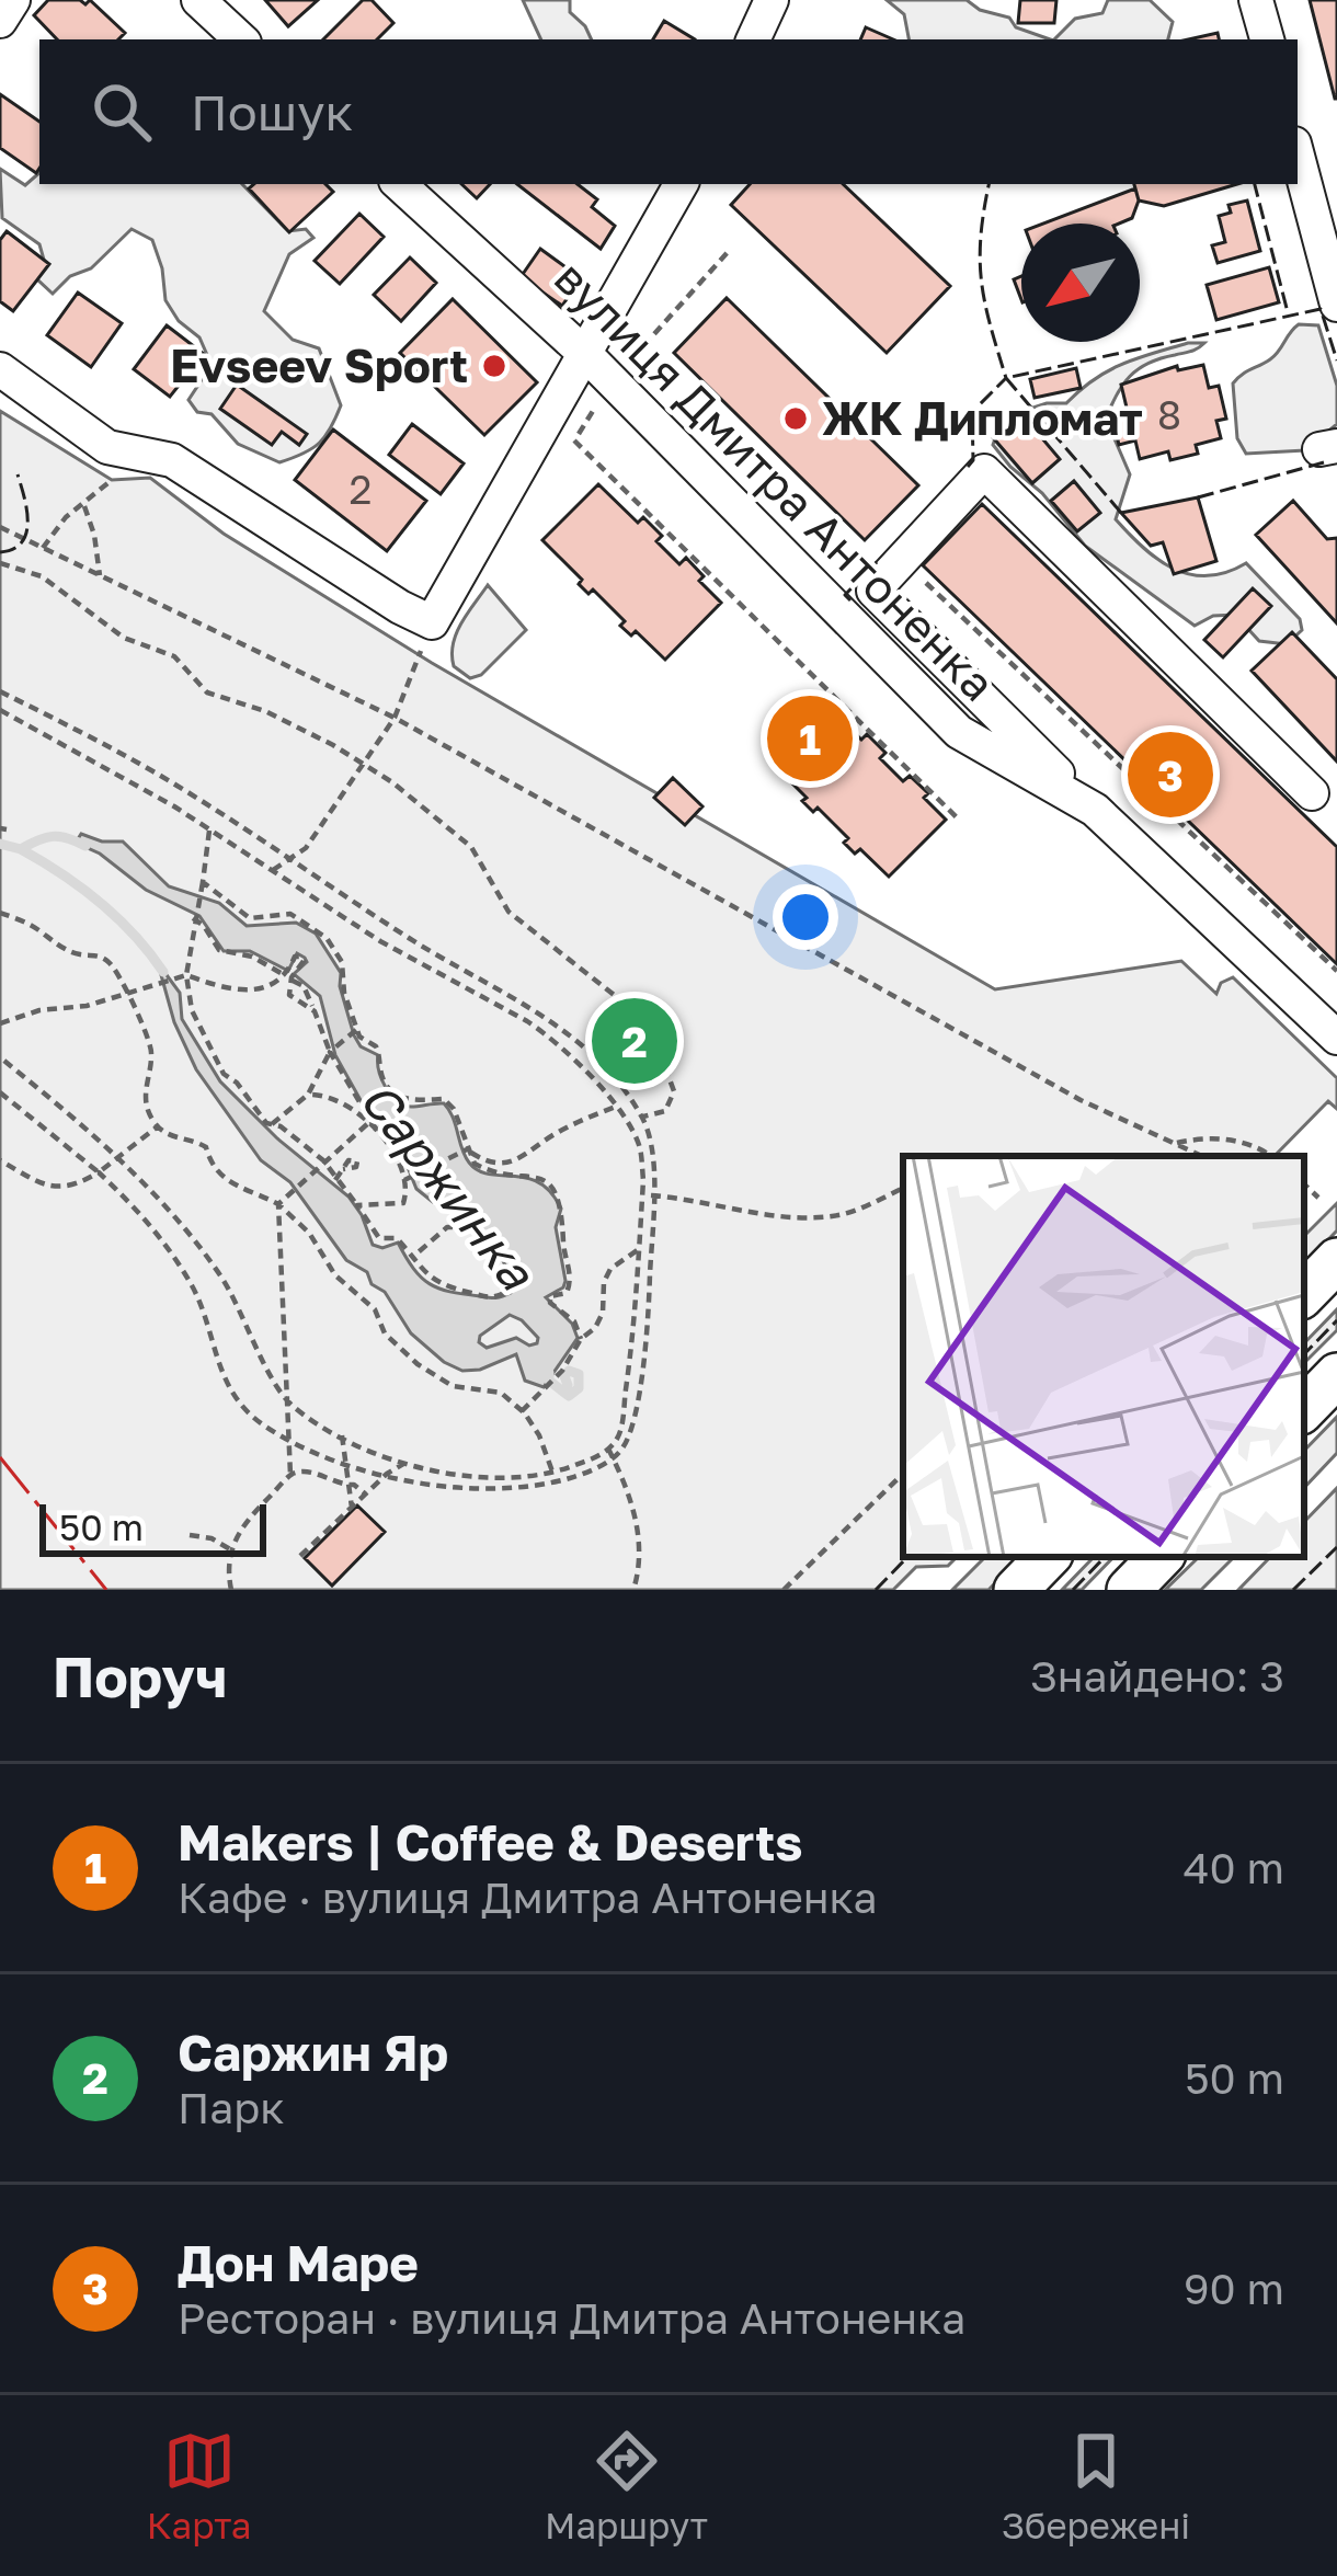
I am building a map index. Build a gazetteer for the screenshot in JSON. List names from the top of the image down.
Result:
{
  "streets": {
    "street": ["вулиця Дмитра Антоненка"]
  },
  "water": ["Саржинка"],
  "places": ["Evseev Sport", "ЖК Дипломат"],
  "house_numbers": ["8", "2"],
  "scale_bar": "50 m",
  "north": "bottom left",
  "page": {
    "search": "Пошук",
    "pins": ["1", "3", "2"],
    "scale": "50 m",
    "heading": ["Поруч", "Знайдено: 3"],
    "list": [
      {
        "mark": "1",
        "name": "Makers | Coffee & Deserts",
        "note": "Кафе · вулиця Дмитра Антоненка",
        "value": "40 m"
      },
      {
        "mark": "2",
        "name": "Саржин Яр",
        "note": "Парк",
        "value": "50 m"
      },
      {
        "mark": "3",
        "name": "Дон Маре",
        "note": "Ресторан · вулиця Дмитра Антоненка",
        "value": "90 m"
      }
    ],
    "nav": ["Карта", "Маршрут", "Збережені"]
  }
}
